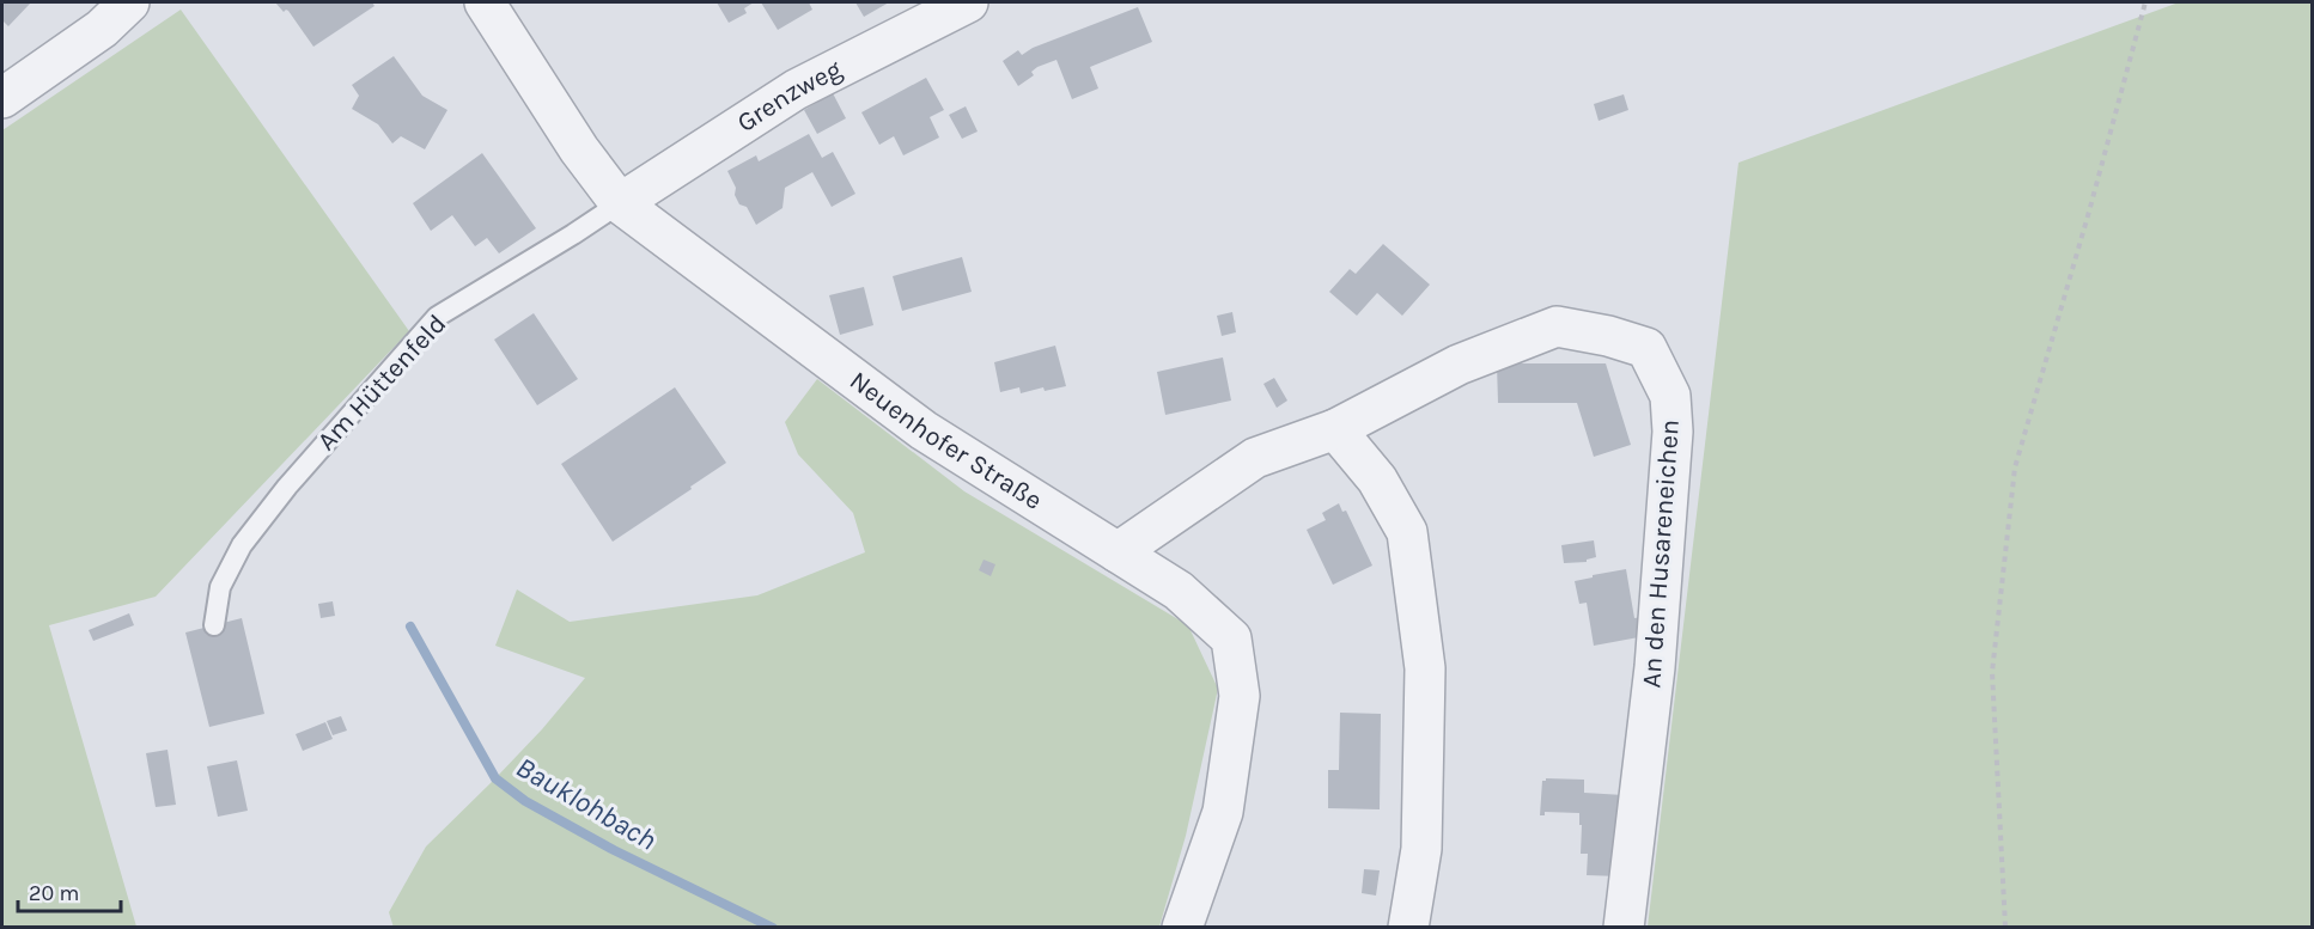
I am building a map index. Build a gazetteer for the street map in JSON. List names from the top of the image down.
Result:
{
  "streets": {
    "street": ["Grenzweg", "Neuenhofer Straße", "An den Husareneichen"],
    "lane": ["Am Hüttenfeld"]
  },
  "crossings": [
    ["Grenzweg", "Am Hüttenfeld"],
    ["Grenzweg", "Neuenhofer Straße"],
    ["Am Hüttenfeld", "Neuenhofer Straße"],
    ["Neuenhofer Straße", "An den Husareneichen"]
  ],
  "water": ["Bauklohbach"],
  "scale_bar": "20 m"
}
